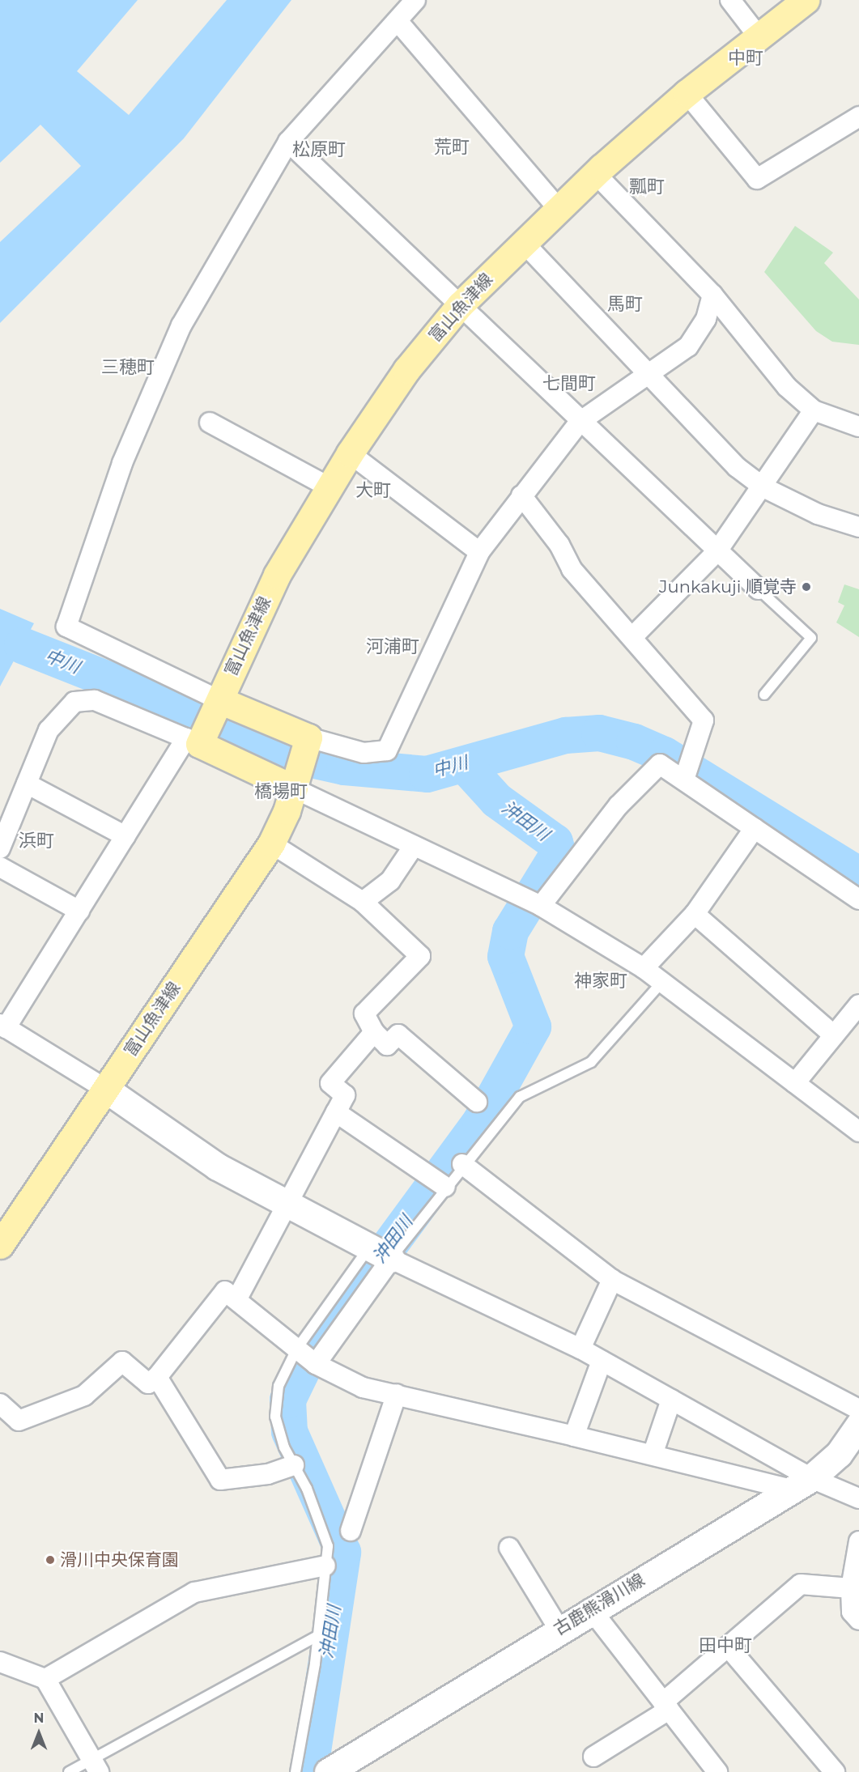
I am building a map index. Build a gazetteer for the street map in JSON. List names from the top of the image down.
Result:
{
  "streets": {
    "main road": ["富山魚津線", "古鹿熊滑川線"]
  },
  "districts": [
    "中町",
    "荒町",
    "松原町",
    "瓢町",
    "馬町",
    "三穂町",
    "七間町",
    "大町",
    "河浦町",
    "橋場町",
    "浜町",
    "神家町",
    "田中町"
  ],
  "water": ["中川", "沖田川"],
  "places": ["Junkakuji 順覚寺", "滑川中央保育園"],
  "north": "top"
}
